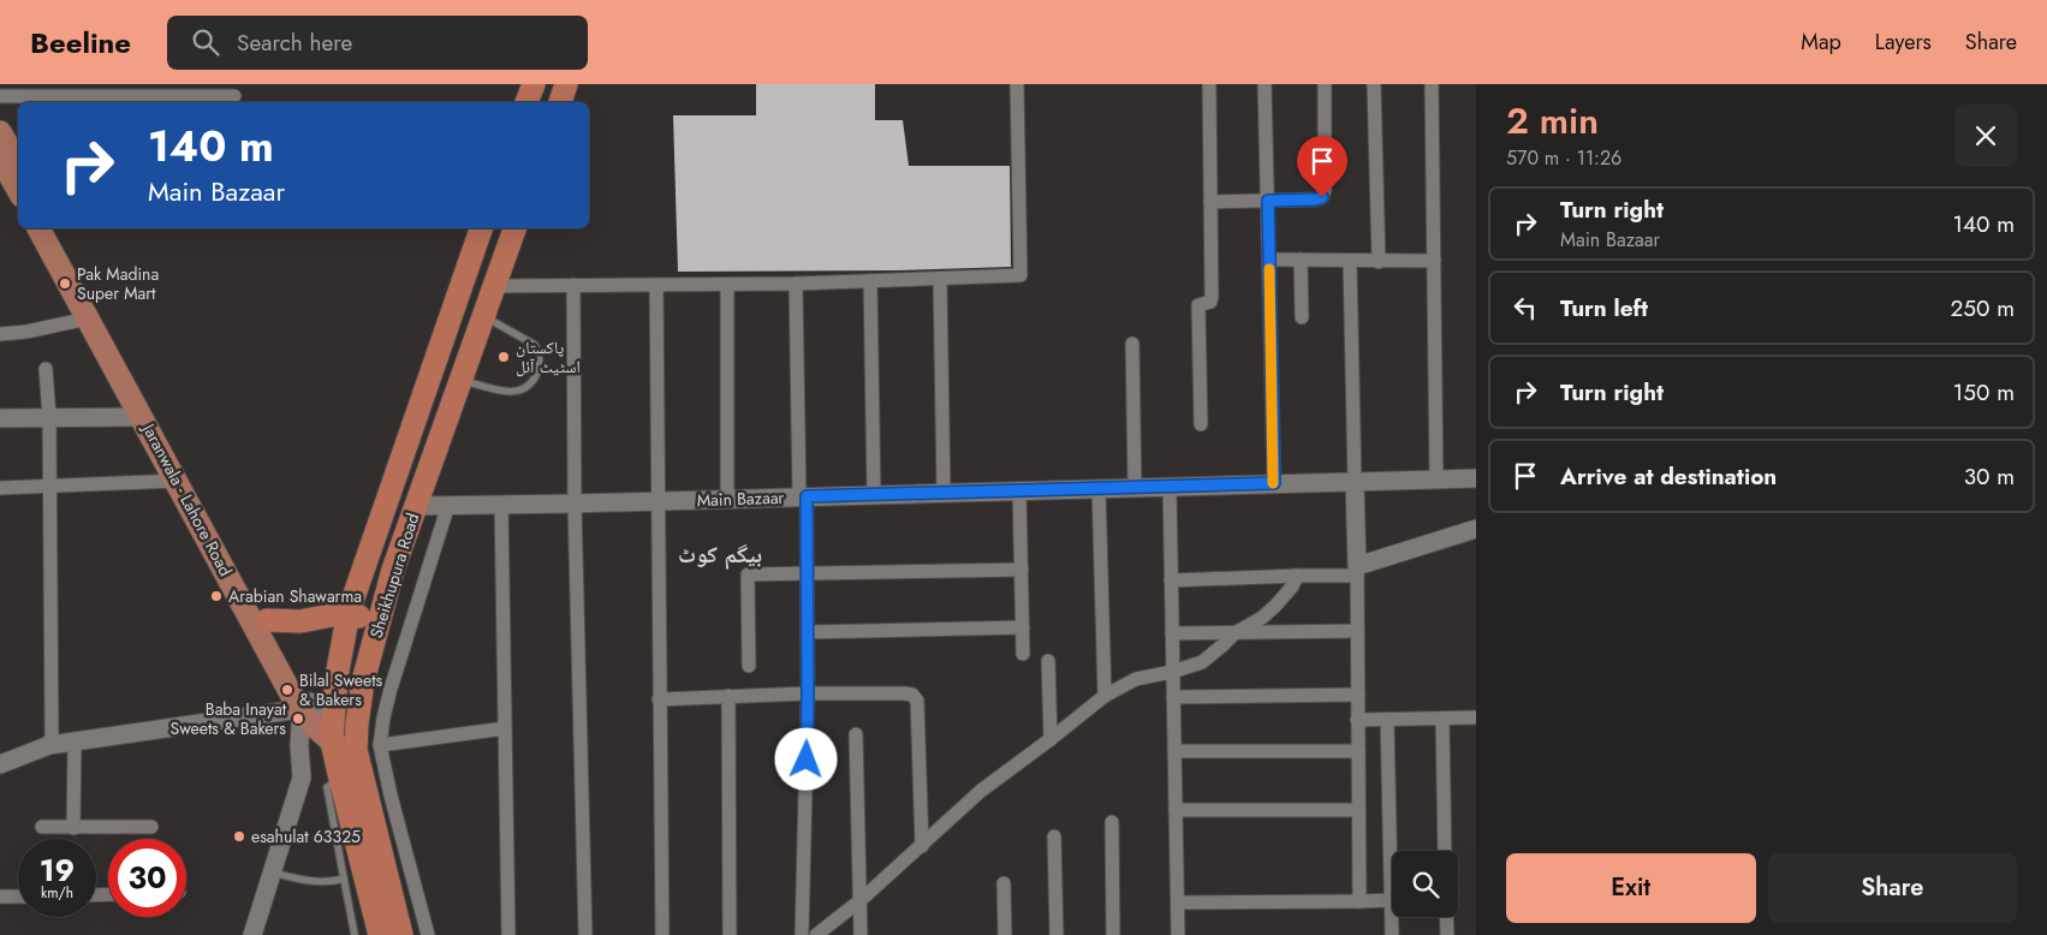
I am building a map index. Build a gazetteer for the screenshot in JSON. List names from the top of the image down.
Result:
{
  "streets": {
    "highway": ["Sheikhupura Road"],
    "main road": ["Jaranwala - Lahore Road"],
    "street": ["Main Bazaar"]
  },
  "crossings": [
    ["Main Bazaar", "Sheikhupura Road"],
    ["Jaranwala - Lahore Road", "Sheikhupura Road"]
  ],
  "districts": ["بیگم کوٹ"],
  "places": [
    "Pak Madina Super Mart",
    "پاکستان اسٹیٹ آئل",
    "Arabian Shawarma",
    "Bilal Sweets & Bakers",
    "Baba Inayat Sweets & Bakers",
    "esahulat 63325"
  ],
  "page": {
    "header": "Beeline",
    "search": "Search here",
    "nav": ["Map", "Layers", "Share"],
    "heading": ["2 min", "570 m · 11:26"],
    "turn": ["140 m", "Main Bazaar"],
    "list": [
      {
        "name": "Turn right",
        "note": "Main Bazaar",
        "value": "140 m"
      },
      {
        "name": "Turn left",
        "value": "250 m"
      },
      {
        "name": "Turn right",
        "value": "150 m"
      },
      {
        "name": "Arrive at destination",
        "value": "30 m"
      }
    ],
    "speed": "19 km/h",
    "limit": "30",
    "buttons": ["Exit", "Share"]
  }
}
